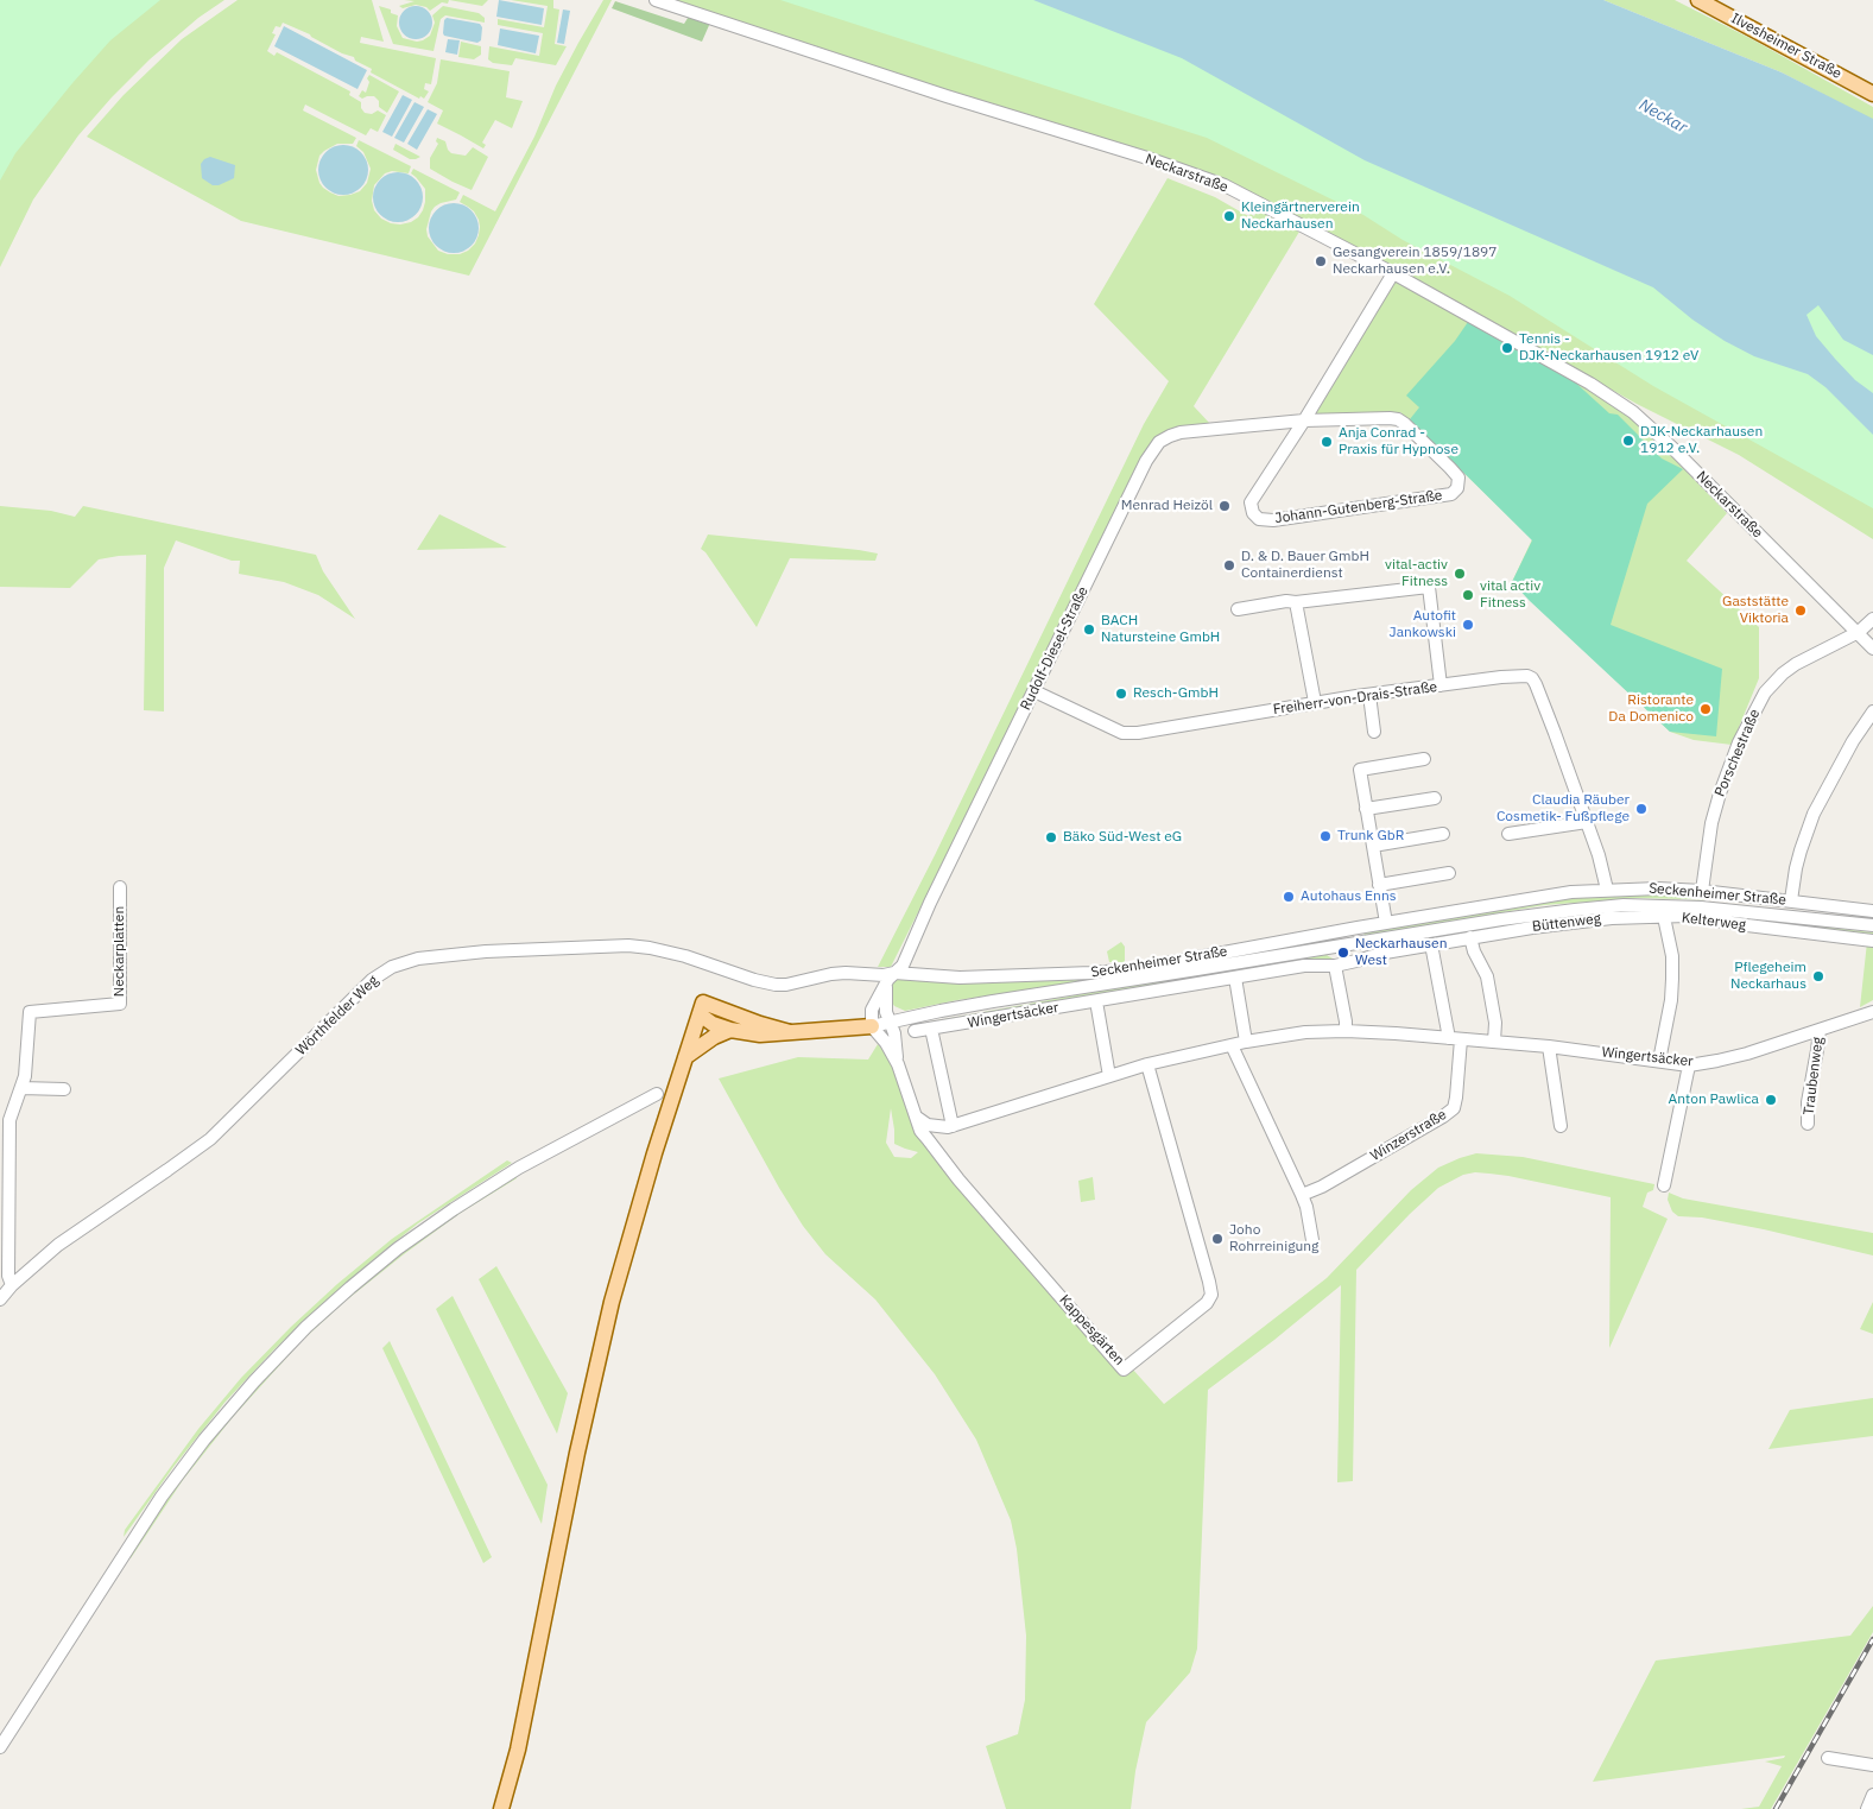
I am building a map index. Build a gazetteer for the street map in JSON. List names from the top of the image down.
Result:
{
  "streets": {
    "main road": ["Ilvesheimer Straße"],
    "street": [
      "Neckarstraße",
      "Johann-Gutenberg-Straße",
      "Rudolf-Diesel-Straße",
      "Freiherr-von-Drais-Straße",
      "Porschestraße",
      "Seckenheimer Straße",
      "Kelterweg",
      "Büttenweg",
      "Neckarplatten",
      "Wörthfelder Weg",
      "Wingertsäcker",
      "Traubenweg",
      "Winzerstraße",
      "Kappesgärten"
    ]
  },
  "crossings": [
    ["Neckarstraße", "Johann-Gutenberg-Straße"],
    ["Neckarstraße", "Porschestraße"],
    ["Johann-Gutenberg-Straße", "Rudolf-Diesel-Straße"],
    ["Rudolf-Diesel-Straße", "Freiherr-von-Drais-Straße"],
    ["Rudolf-Diesel-Straße", "Seckenheimer Straße"],
    ["Rudolf-Diesel-Straße", "Wörthfelder Weg"],
    ["Rudolf-Diesel-Straße", "Kappesgärten"],
    ["Freiherr-von-Drais-Straße", "Seckenheimer Straße"],
    ["Porschestraße", "Seckenheimer Straße"],
    ["Seckenheimer Straße", "Wörthfelder Weg"],
    ["Kelterweg", "Büttenweg"],
    ["Kelterweg", "Wingertsäcker"],
    ["Büttenweg", "Wingertsäcker"],
    ["Neckarplatten", "Wörthfelder Weg"],
    ["Wingertsäcker", "Traubenweg"],
    ["Wingertsäcker", "Winzerstraße"],
    ["Wingertsäcker", "Kappesgärten"]
  ],
  "water": ["Neckar"],
  "places": [
    "Kleingärtnerverein Neckarhausen",
    "Gesangverein 1859/1897 Neckarhausen e.V.",
    "Tennis - DJK-Neckarhausen 1912 eV",
    "DJK-Neckarhausen 1912 e.V.",
    "Anja Conrad - Praxis für Hypnose",
    "Menrad Heizöl",
    "D. & D. Bauer GmbH Containerdienst",
    "vital-activ Fitness",
    "vital activ Fitness",
    "Gaststätte Viktoria",
    "Autofit Jankowski",
    "BACH Natursteine GmbH",
    "Resch-GmbH",
    "Ristorante Da Domenico",
    "Claudia Räuber Cosmetik- Fußpflege",
    "Trunk GbR",
    "Bäko Süd-West eG",
    "Autohaus Enns",
    "Neckarhausen West",
    "Pflegeheim Neckarhaus",
    "Anton Pawlica",
    "Joho Rohrreinigung"
  ]
}
